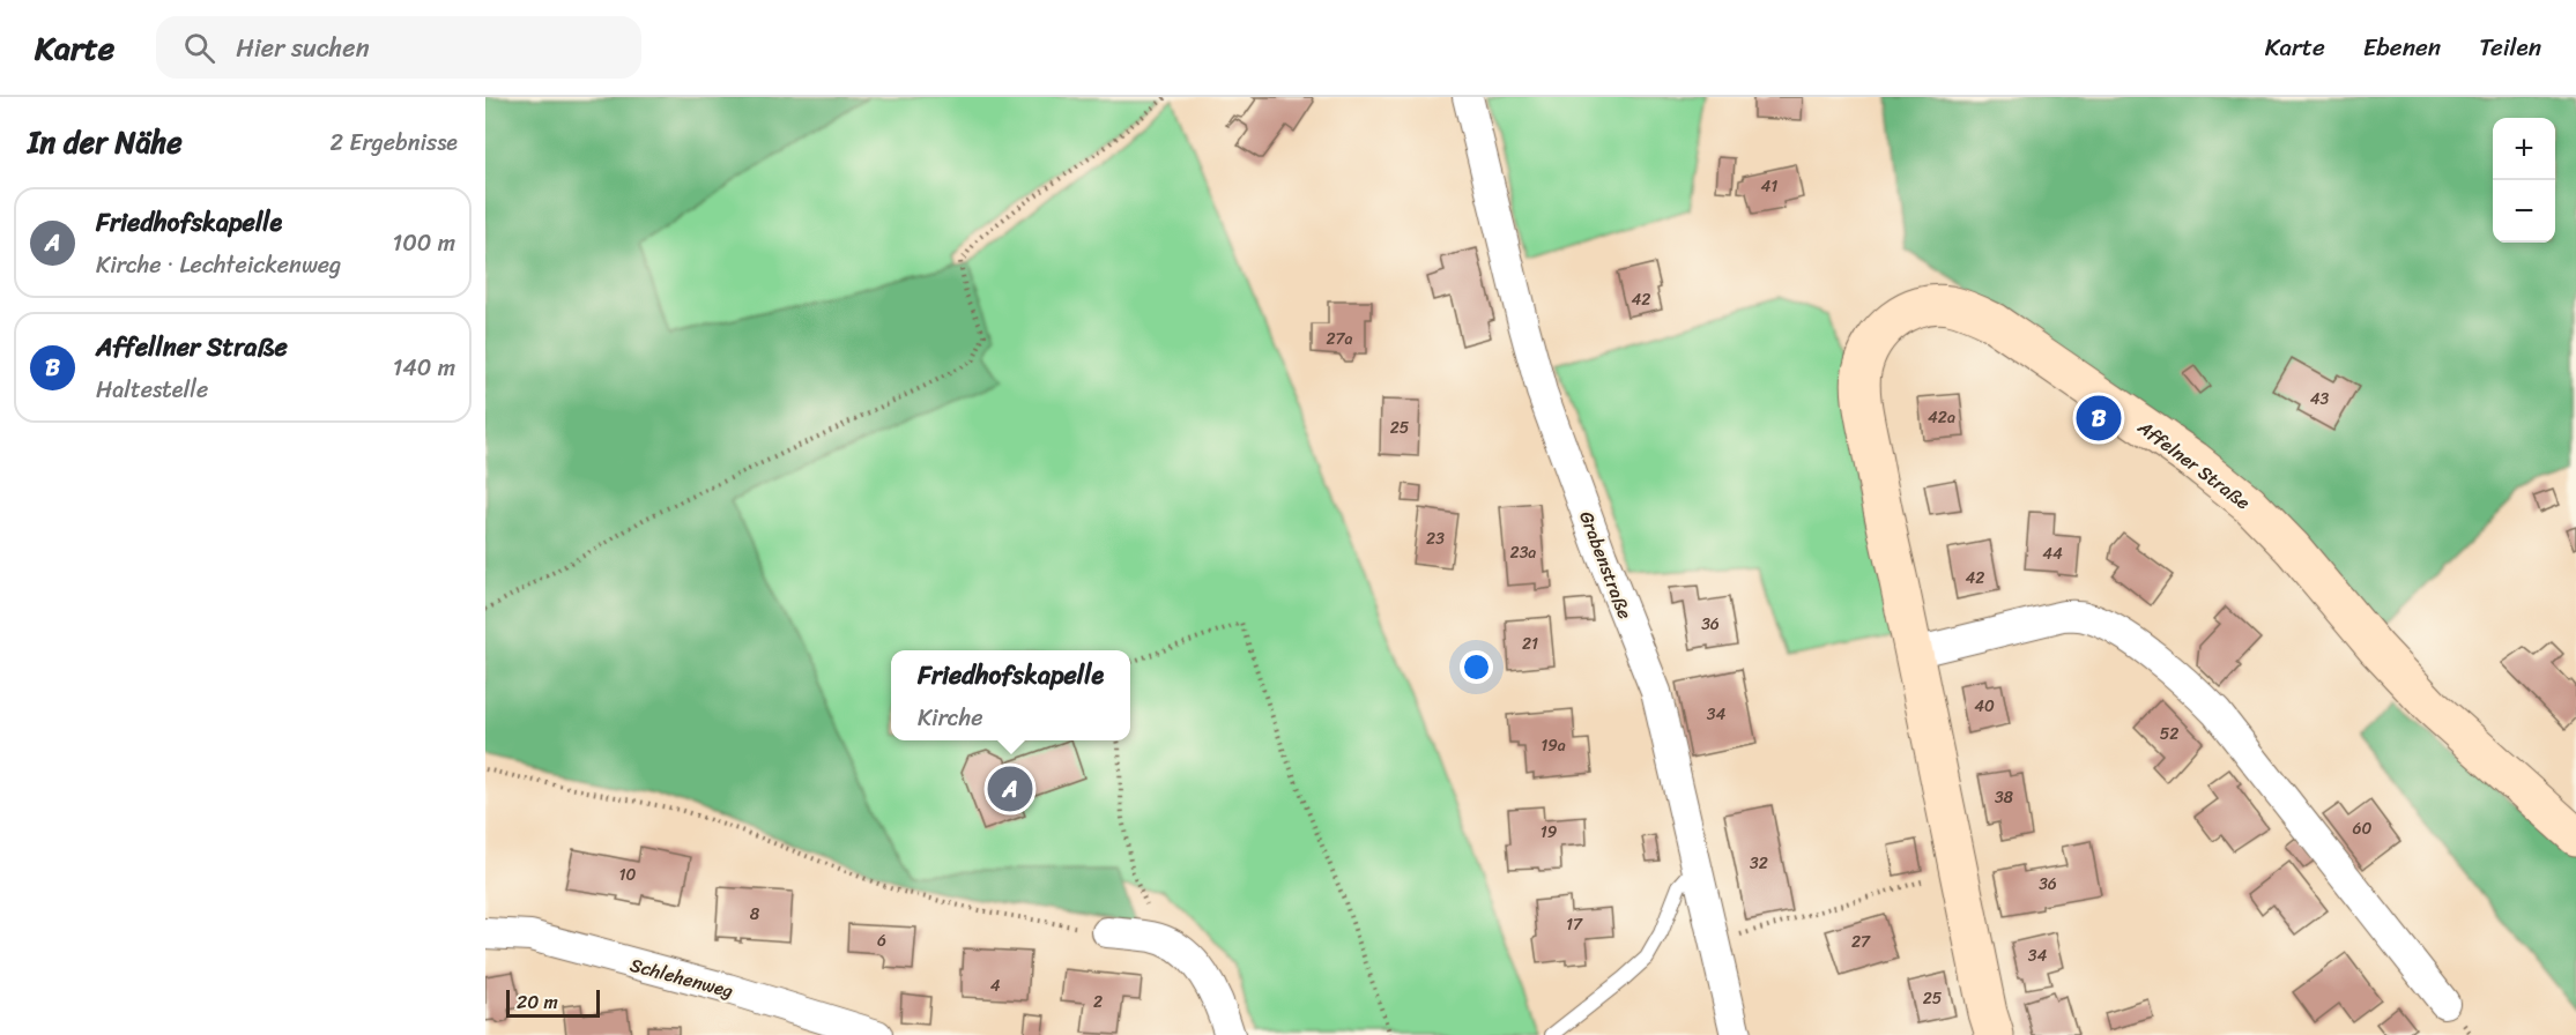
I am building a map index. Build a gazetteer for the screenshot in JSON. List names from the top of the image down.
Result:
{
  "streets": {
    "main road": ["Affelner Straße"],
    "street": ["Grabenstraße", "Schlehenweg"]
  },
  "house_numbers": [
    "41",
    "42",
    "27a",
    "43",
    "42a",
    "25",
    "23",
    "23a",
    "44",
    "42",
    "36",
    "21",
    "40",
    "34",
    "52",
    "19a",
    "38",
    "60",
    "19",
    "32",
    "10",
    "36",
    "8",
    "17",
    "6",
    "27",
    "34",
    "4",
    "25",
    "2"
  ],
  "scale_bar": "20 m",
  "page": {
    "header": "Karte",
    "search": "Hier suchen",
    "nav": ["Karte", "Ebenen", "Teilen"],
    "heading": ["In der Nähe", "2 Ergebnisse"],
    "map_buttons": ["+", "−"],
    "list": [
      {
        "mark": "A",
        "name": "Friedhofskapelle",
        "note": "Kirche · Lechteickenweg",
        "value": "100 m"
      },
      {
        "mark": "B",
        "name": "Affellner Straße",
        "note": "Haltestelle",
        "value": "140 m"
      }
    ],
    "pins": ["B", "A"],
    "popup": ["Friedhofskapelle", "Kirche"],
    "scale": "20 m"
  }
}
